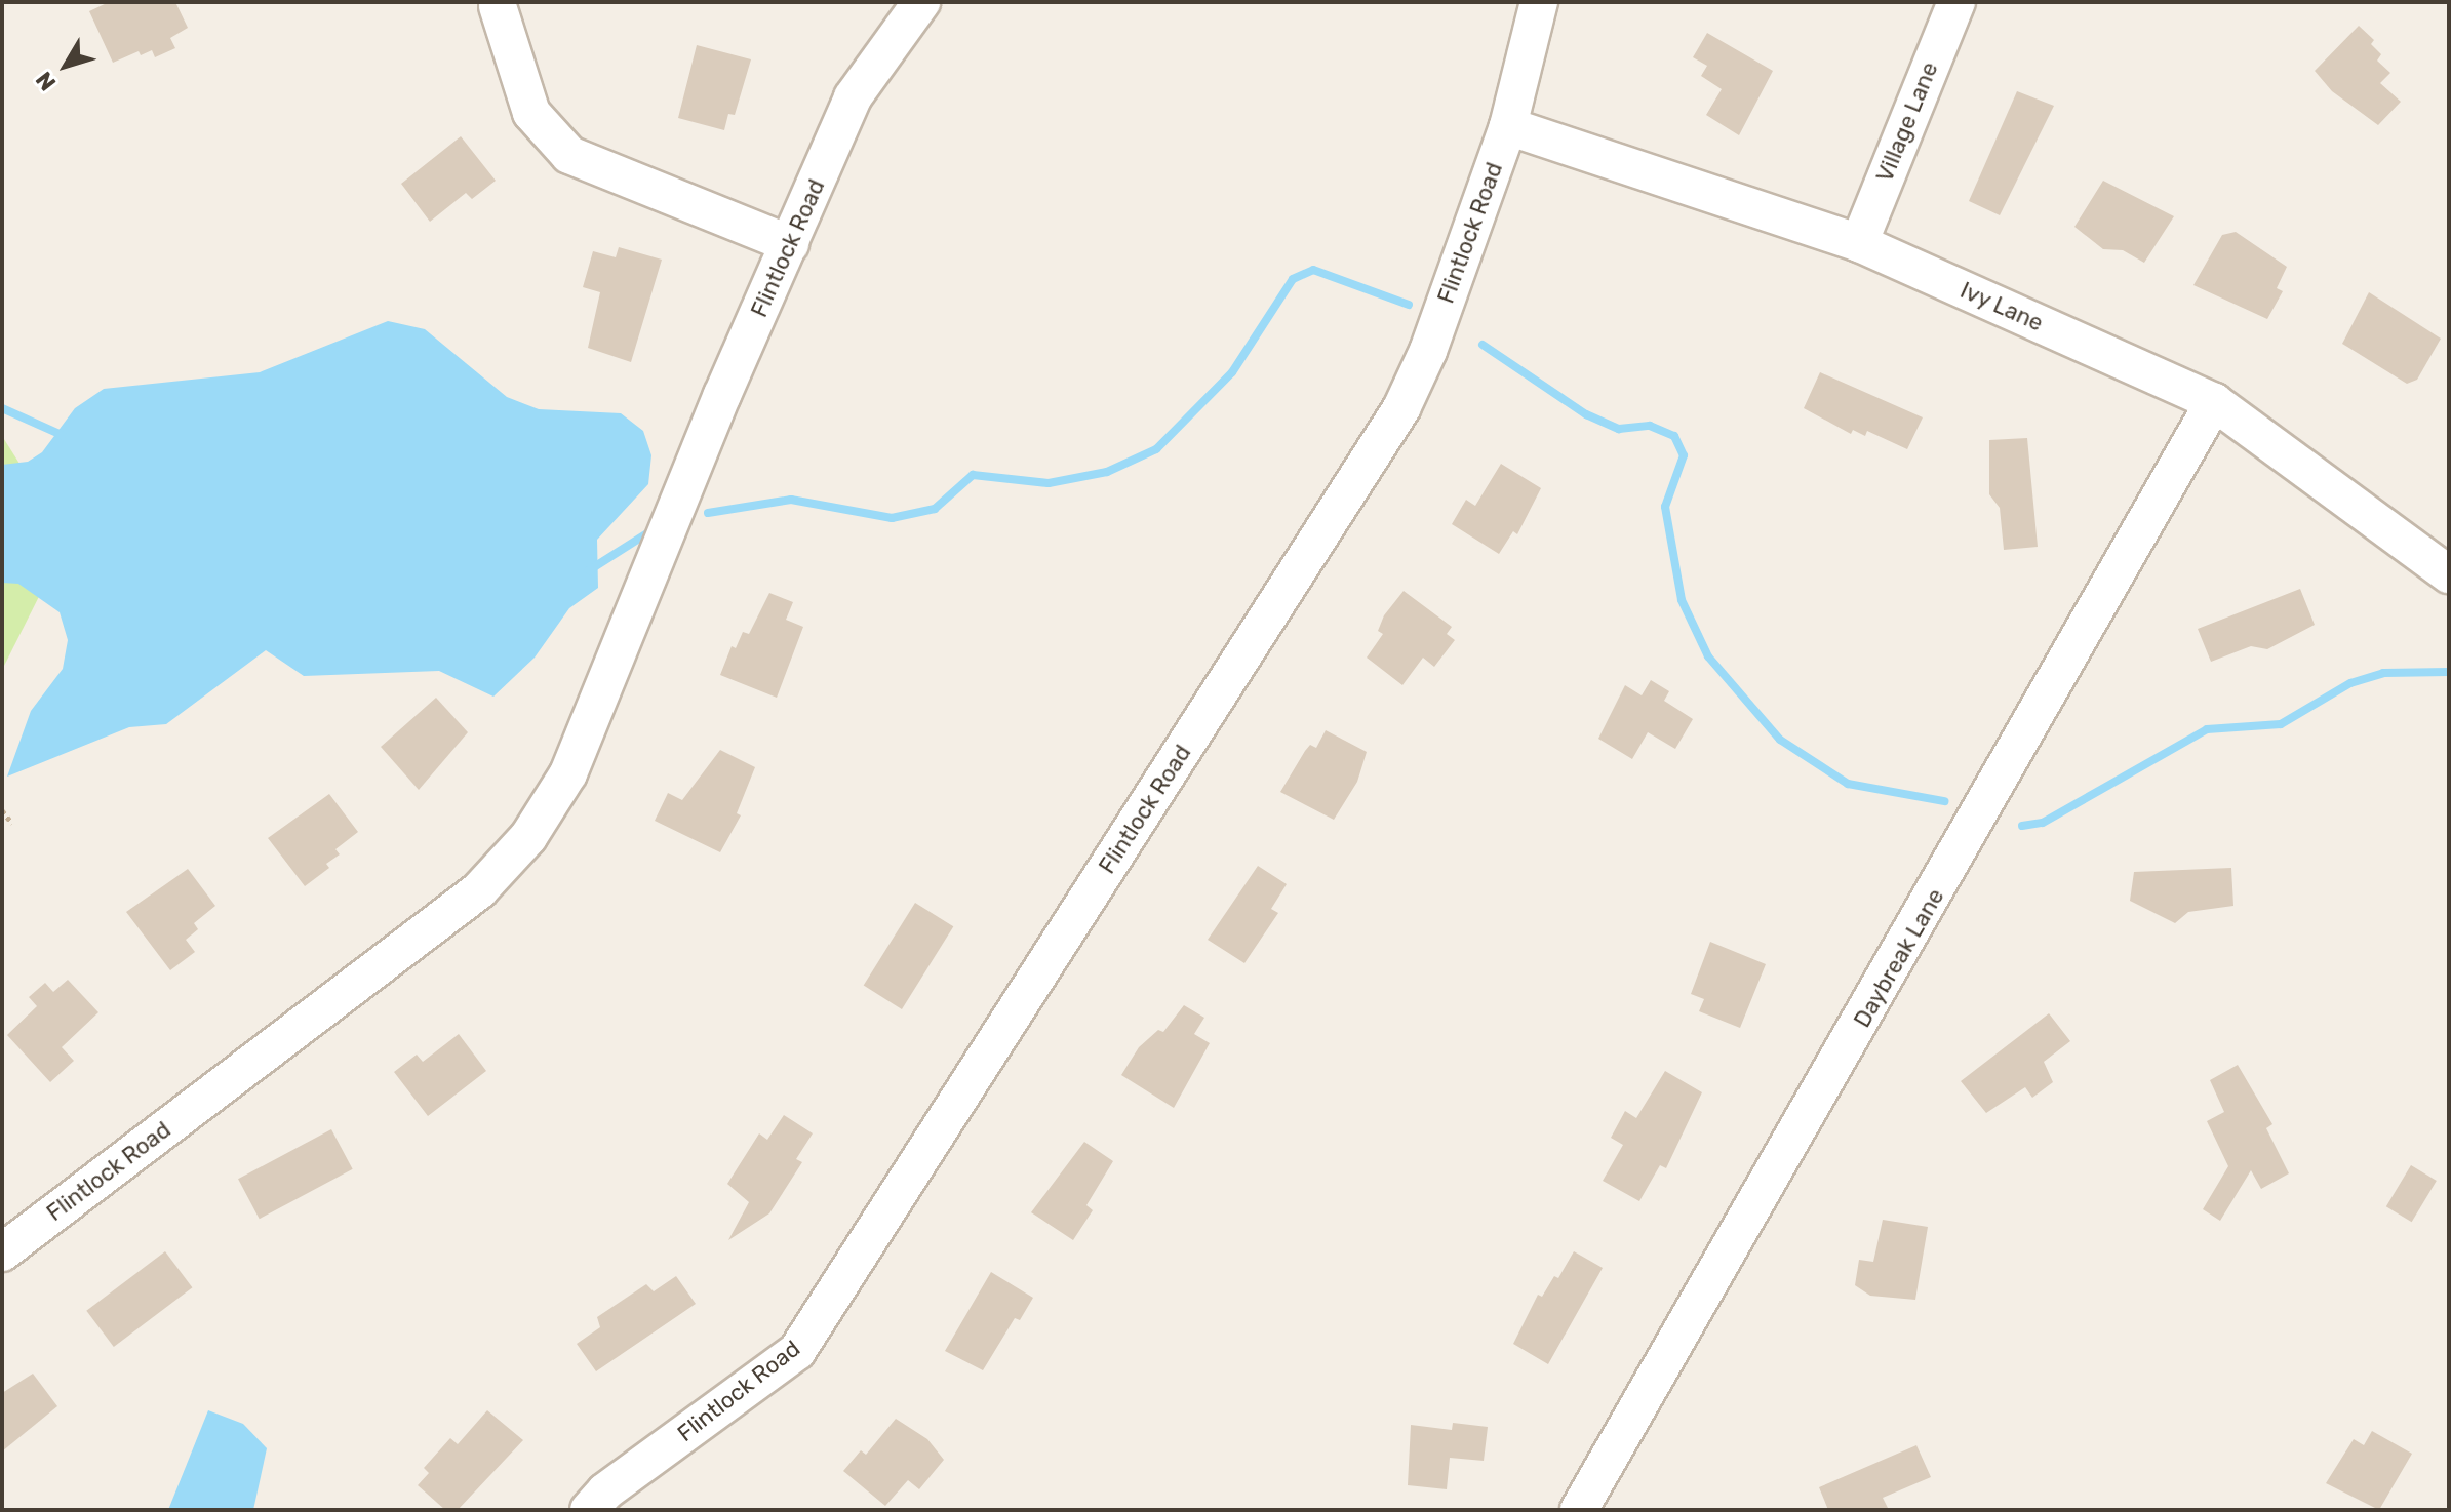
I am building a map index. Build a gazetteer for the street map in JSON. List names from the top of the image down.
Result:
{
  "streets": {
    "street": [
      "Village Lane",
      "Flintlock Road",
      "Ivy Lane",
      "Daybreak Lane"
    ]
  },
  "crossings": [
    ["Village Lane", "Ivy Lane"],
    ["Flintlock Road", "Ivy Lane"],
    ["Ivy Lane", "Daybreak Lane"]
  ],
  "north": "bottom left"
}
